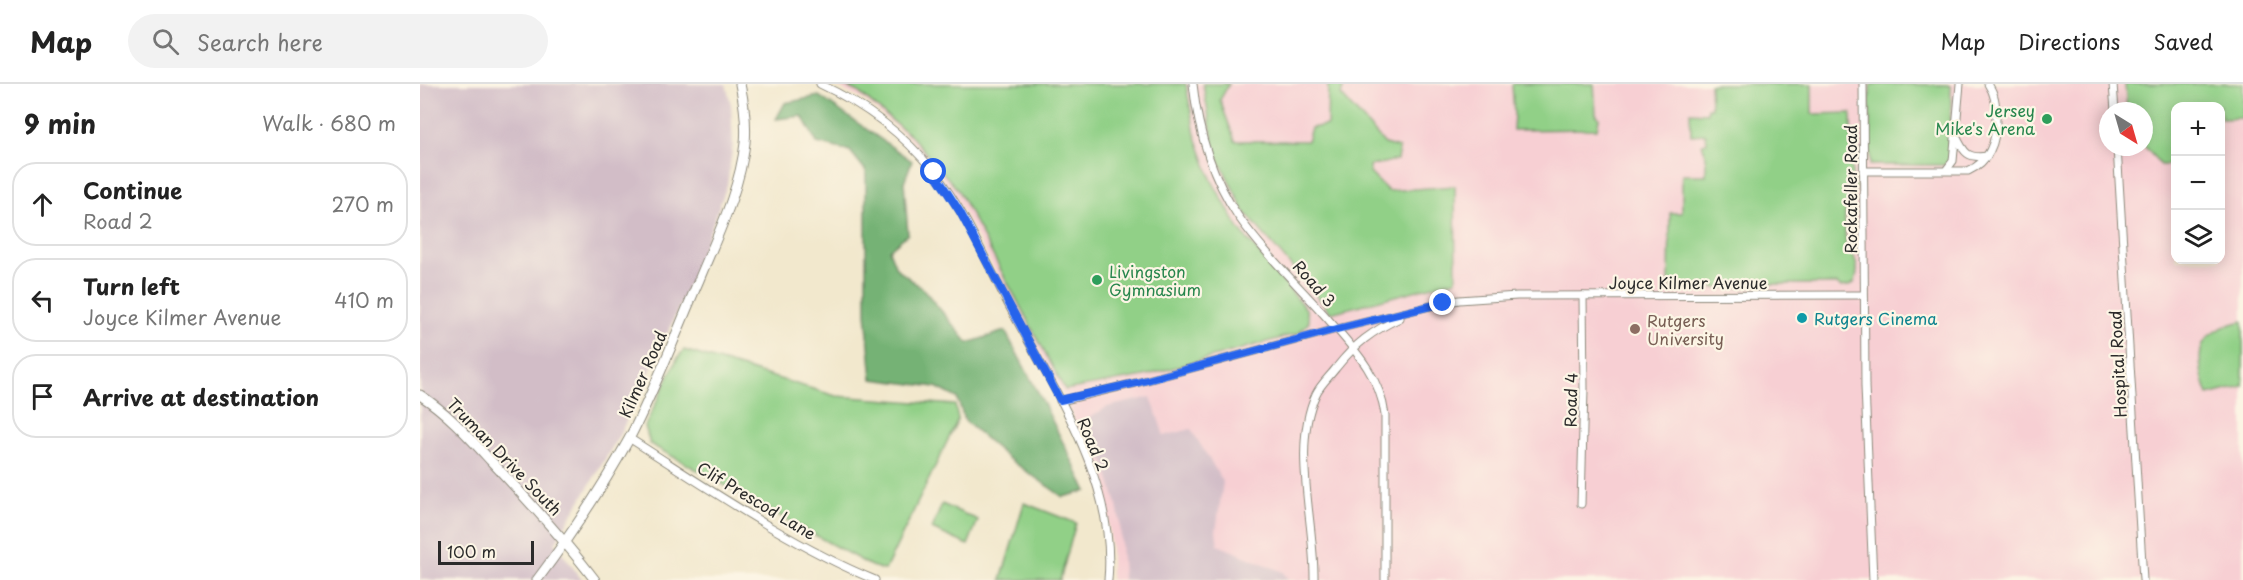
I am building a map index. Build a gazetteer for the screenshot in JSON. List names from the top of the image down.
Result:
{
  "streets": {
    "street": [
      "Rockafeller Road",
      "Joyce Kilmer Avenue",
      "Road 3",
      "Hospital Road",
      "Kilmer Road",
      "Road 4",
      "Road 2",
      "Truman Drive South",
      "Clif Prescod Lane"
    ]
  },
  "crossings": [
    ["Rockafeller Road", "Joyce Kilmer Avenue"],
    ["Joyce Kilmer Avenue", "Road 3"],
    ["Joyce Kilmer Avenue", "Road 4"],
    ["Joyce Kilmer Avenue", "Road 2"],
    ["Kilmer Road", "Truman Drive South"],
    ["Kilmer Road", "Clif Prescod Lane"]
  ],
  "places": [
    "Jersey Mike's Arena",
    "Livingston Gymnasium",
    "Rutgers Cinema",
    "Rutgers University"
  ],
  "scale_bar": "100 m",
  "north": "bottom right",
  "page": {
    "header": "Map",
    "search": "Search here",
    "nav": ["Map", "Directions", "Saved"],
    "heading": ["9 min", "Walk · 680 m"],
    "map_buttons": ["+", "−"],
    "list": [
      ["Continue", "Road 2", "270 m"],
      ["Turn left", "Joyce Kilmer Avenue", "410 m"],
      "Arrive at destination"
    ],
    "scale": "100 m"
  }
}
